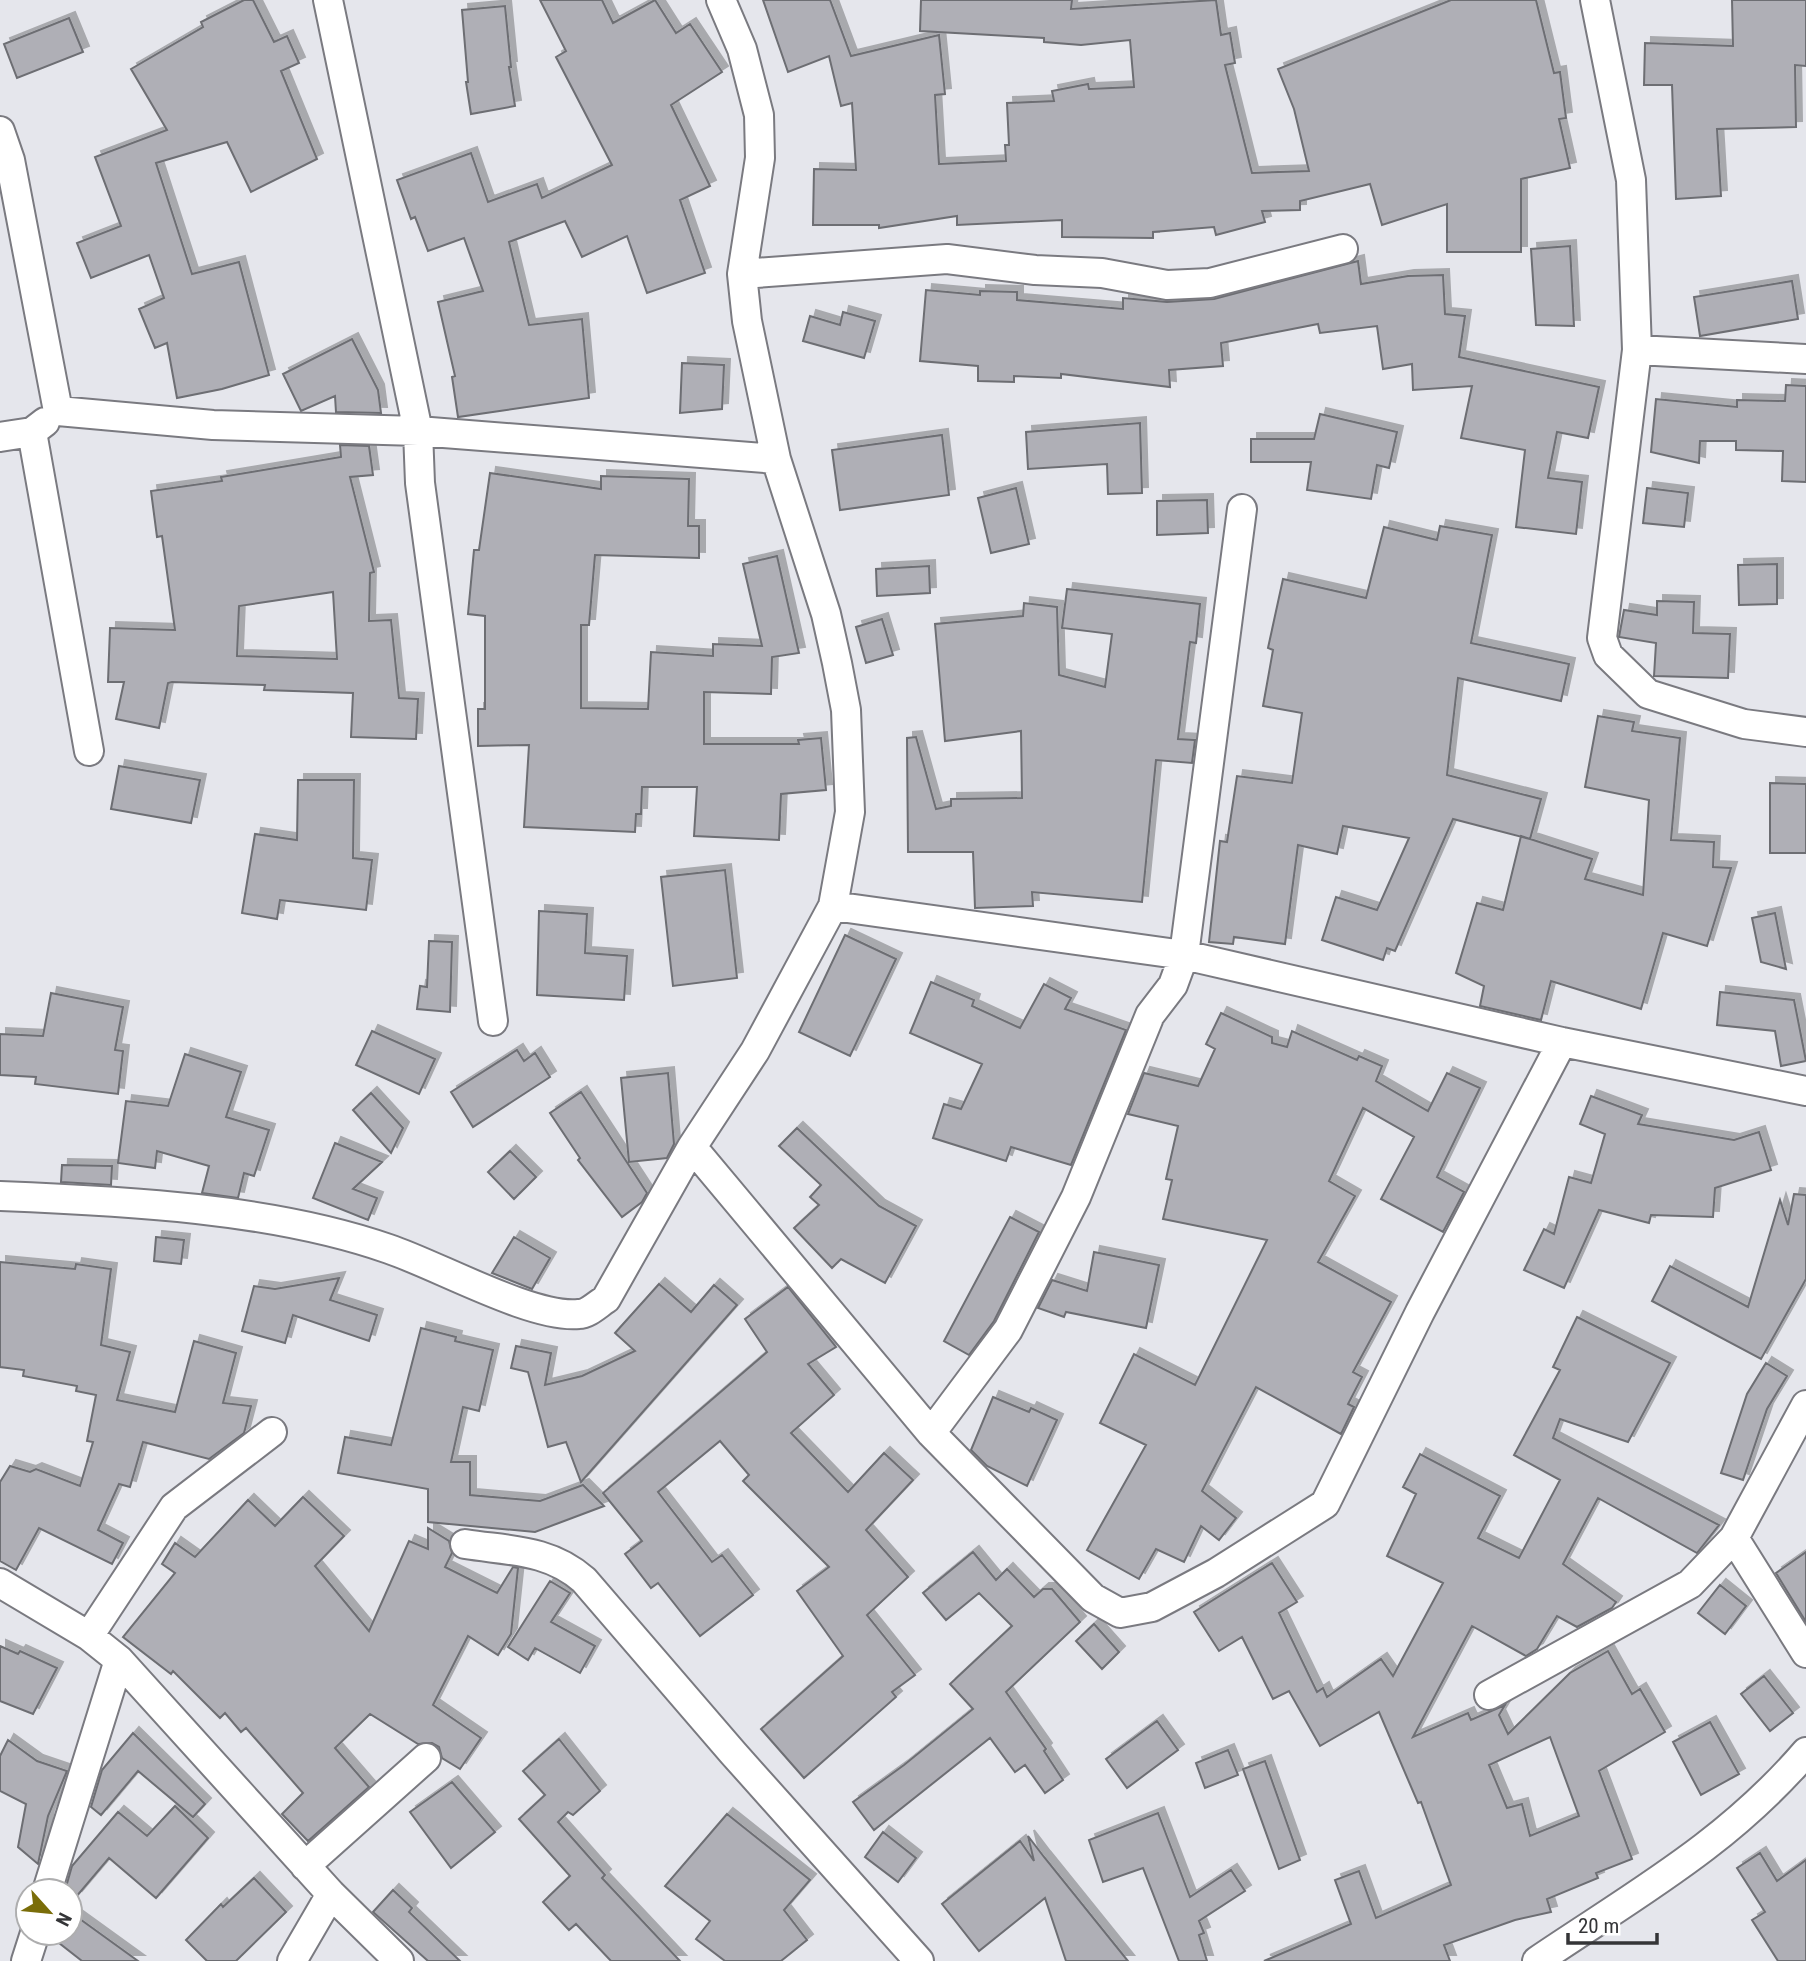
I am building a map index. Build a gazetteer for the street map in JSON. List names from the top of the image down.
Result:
{
  "scale_bar": "20 m",
  "north": "bottom right"
}
